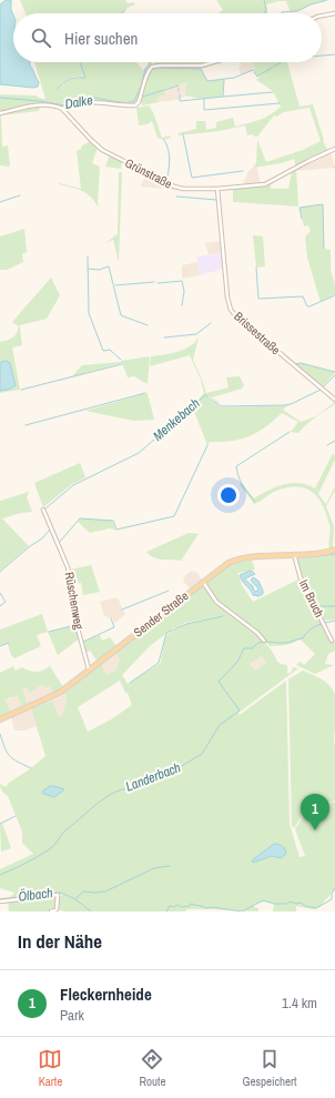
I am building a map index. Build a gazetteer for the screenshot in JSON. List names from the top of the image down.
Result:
{
  "streets": {
    "main road": ["Sender Straße"],
    "street": [
      "Grünstraße",
      "Brissestraße",
      "Im Bruch",
      "Rüschenweg"
    ]
  },
  "crossings": [
    ["Grünstraße", "Brissestraße"],
    ["Im Bruch", "Sender Straße"],
    ["Rüschenweg", "Sender Straße"]
  ],
  "water": [
    "Dalke",
    "Menkebach",
    "Landerbach",
    "Ölbach"
  ],
  "page": {
    "search": "Hier suchen",
    "pins": "1",
    "heading": "In der Nähe",
    "list": [
      {
        "mark": "1",
        "name": "Fleckernheide",
        "note": "Park",
        "value": "1.4 km"
      }
    ],
    "nav": ["Karte", "Route", "Gespeichert"]
  }
}
